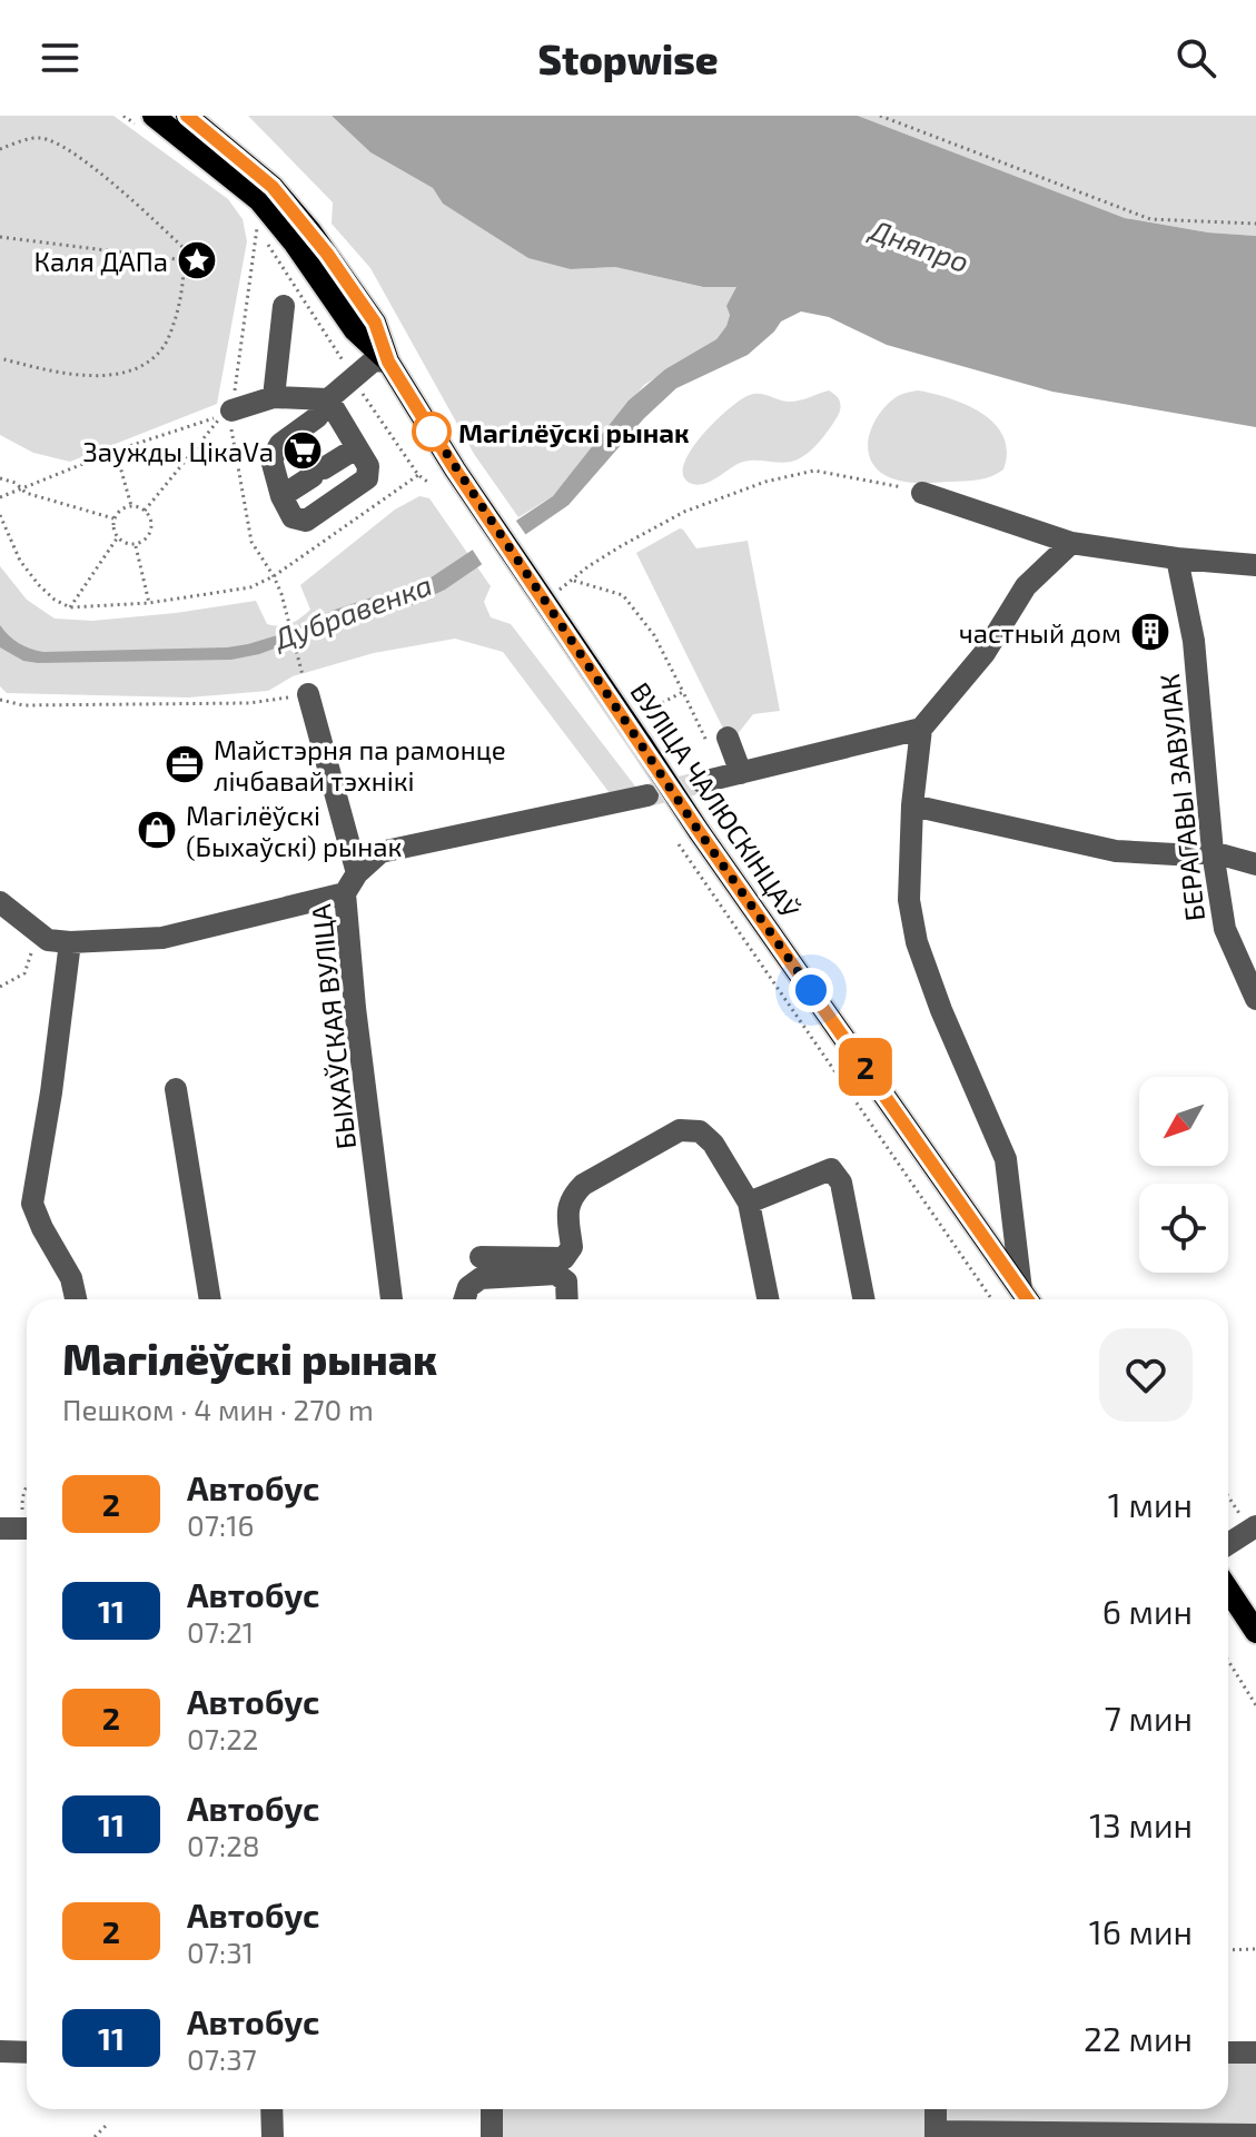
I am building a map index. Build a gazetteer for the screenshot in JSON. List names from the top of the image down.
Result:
{
  "streets": {
    "main road": ["ВУЛІЦА ЧАЛЮСКІНЦАЎ"],
    "street": ["БЕРАГАВЫ ЗАВУЛАК", "БЫХАЎСКАЯ ВУЛІЦА"]
  },
  "water": ["Дняпро", "Дубравенка"],
  "places": {
    "place": ["Каля ДАПа"],
    "other": ["Магілёўскі рынак"],
    "supermarket": ["Заужды ЦікаVа"],
    "building": ["частный дом"],
    "office": ["Майстэрня па рамонце лічбавай тэхнікі"],
    "shop": ["Магілёўскі (Быхаўскі) рынак"]
  },
  "lines": ["bus line 2"],
  "north": "bottom left",
  "page": {
    "header": "Stopwise",
    "on_map": "2",
    "heading": ["Магілёўскі рынак", "Пешком · 4 мин · 270 m"],
    "list": [
      {
        "mark": "2",
        "name": "Автобус",
        "note": "07:16",
        "value": "1 мин"
      },
      {
        "mark": "11",
        "name": "Автобус",
        "note": "07:21",
        "value": "6 мин"
      },
      {
        "mark": "2",
        "name": "Автобус",
        "note": "07:22",
        "value": "7 мин"
      },
      {
        "mark": "11",
        "name": "Автобус",
        "note": "07:28",
        "value": "13 мин"
      },
      {
        "mark": "2",
        "name": "Автобус",
        "note": "07:31",
        "value": "16 мин"
      },
      {
        "mark": "11",
        "name": "Автобус",
        "note": "07:37",
        "value": "22 мин"
      }
    ]
  }
}
